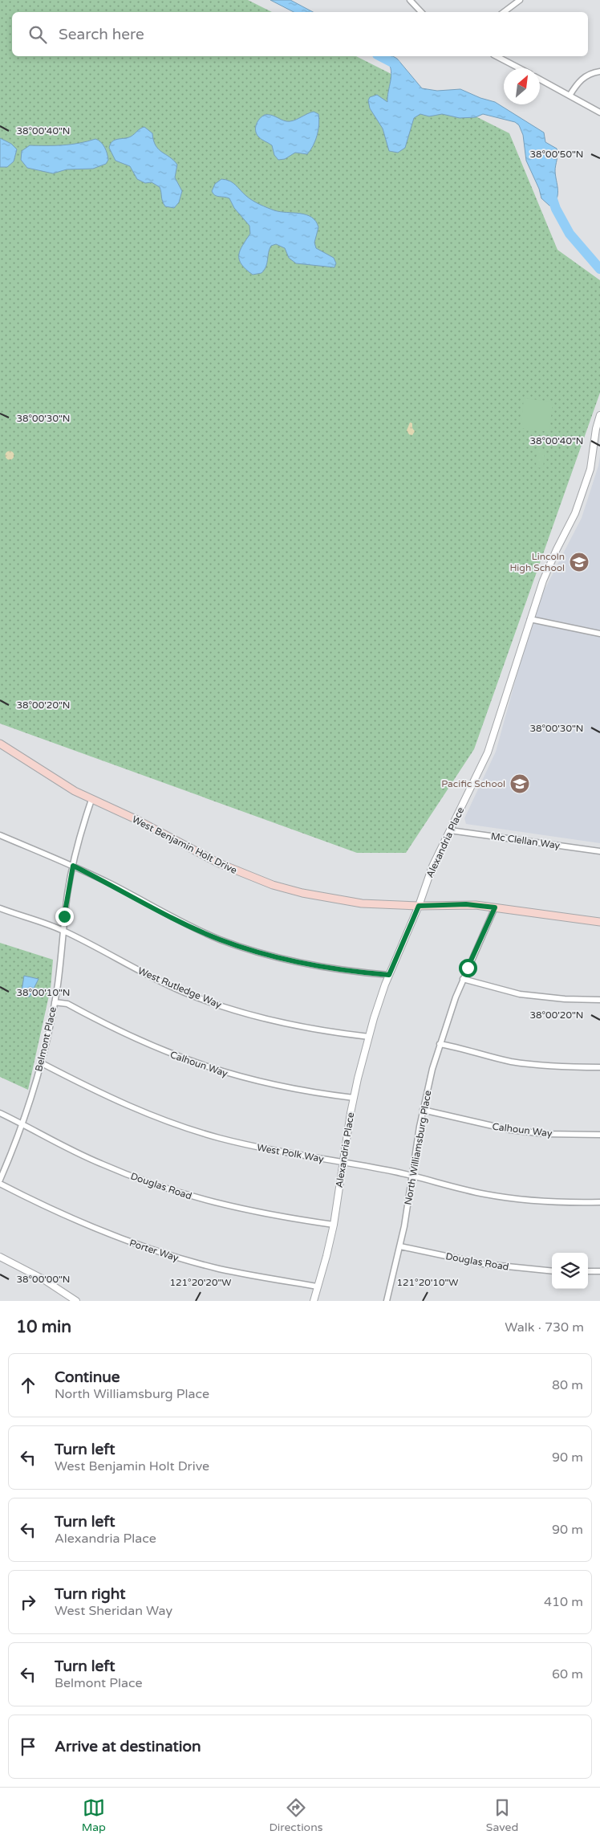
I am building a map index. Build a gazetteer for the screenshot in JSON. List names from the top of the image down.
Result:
{
  "streets": {
    "main road": ["West Benjamin Holt Drive"],
    "street": [
      "Mc Clellan Way",
      "Alexandria Place",
      "West Rutledge Way",
      "Belmont Place",
      "Calhoun Way",
      "North Williamsburg Place",
      "West Polk Way",
      "Douglas Road",
      "Porter Way"
    ]
  },
  "crossings": [
    ["Mc Clellan Way", "Alexandria Place"],
    ["Alexandria Place", "West Benjamin Holt Drive"],
    ["Alexandria Place", "West Rutledge Way"],
    ["Alexandria Place", "Calhoun Way"],
    ["Alexandria Place", "West Polk Way"],
    ["Alexandria Place", "Douglas Road"],
    ["Alexandria Place", "Porter Way"],
    ["West Benjamin Holt Drive", "Belmont Place"],
    ["West Benjamin Holt Drive", "North Williamsburg Place"],
    ["West Rutledge Way", "Belmont Place"],
    ["Belmont Place", "Calhoun Way"],
    ["Belmont Place", "West Polk Way"],
    ["Belmont Place", "Douglas Road"],
    ["Calhoun Way", "North Williamsburg Place"],
    ["North Williamsburg Place", "West Polk Way"],
    ["North Williamsburg Place", "Douglas Road"]
  ],
  "places": {
    "school or university": ["Lincoln High School", "Pacific School"]
  },
  "north": "top right",
  "page": {
    "search": "Search here",
    "heading": ["10 min", "Walk · 730 m"],
    "list": [
      ["Continue", "North Williamsburg Place", "80 m"],
      ["Turn left", "West Benjamin Holt Drive", "90 m"],
      ["Turn left", "Alexandria Place", "90 m"],
      ["Turn right", "West Sheridan Way", "410 m"],
      ["Turn left", "Belmont Place", "60 m"],
      "Arrive at destination"
    ],
    "nav": ["Map", "Directions", "Saved"]
  },
  "coordinates": [
    "38°00'40\"N",
    "38°00'50\"N",
    "38°00'30\"N",
    "38°00'20\"N",
    "38°00'10\"N",
    "38°00'00\"N",
    "121°20'20\"W",
    "121°20'10\"W"
  ]
}
